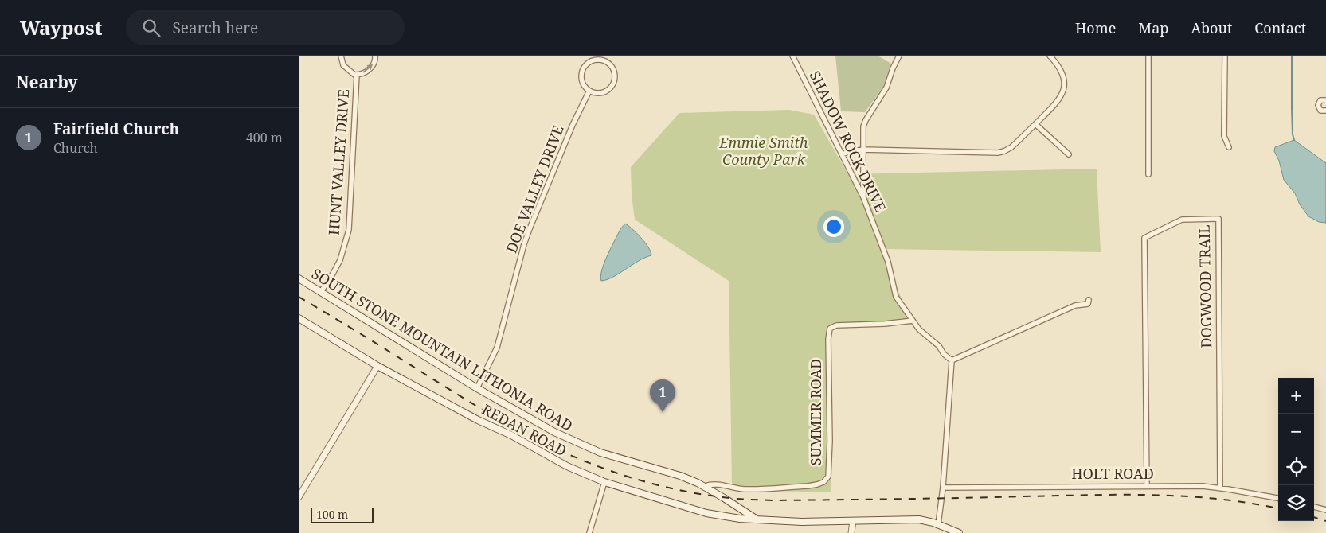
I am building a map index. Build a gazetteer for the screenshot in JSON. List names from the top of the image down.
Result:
{
  "streets": {
    "main road": ["SOUTH STONE MOUNTAIN LITHONIA ROAD", "REDAN ROAD"],
    "street": [
      "SHADOW ROCK DRIVE",
      "HUNT VALLEY DRIVE",
      "DOE VALLEY DRIVE",
      "DOGWOOD TRAIL",
      "SUMMER ROAD",
      "HOLT ROAD"
    ]
  },
  "crossings": [
    ["SHADOW ROCK DRIVE", "SUMMER ROAD"],
    ["HUNT VALLEY DRIVE", "SOUTH STONE MOUNTAIN LITHONIA ROAD"],
    ["DOE VALLEY DRIVE", "SOUTH STONE MOUNTAIN LITHONIA ROAD"],
    ["DOGWOOD TRAIL", "HOLT ROAD"],
    ["SOUTH STONE MOUNTAIN LITHONIA ROAD", "SUMMER ROAD"],
    ["SOUTH STONE MOUNTAIN LITHONIA ROAD", "REDAN ROAD"]
  ],
  "parks": ["Emmie Smith County Park"],
  "scale_bar": "100 m",
  "page": {
    "header": "Waypost",
    "search": "Search here",
    "nav": [
      "Home",
      "Map",
      "About",
      "Contact"
    ],
    "heading": "Nearby",
    "list": [
      {
        "mark": "1",
        "name": "Fairfield Church",
        "note": "Church",
        "value": "400 m"
      }
    ],
    "map_buttons": ["+", "−"],
    "pins": "1",
    "scale": "100 m"
  }
}
